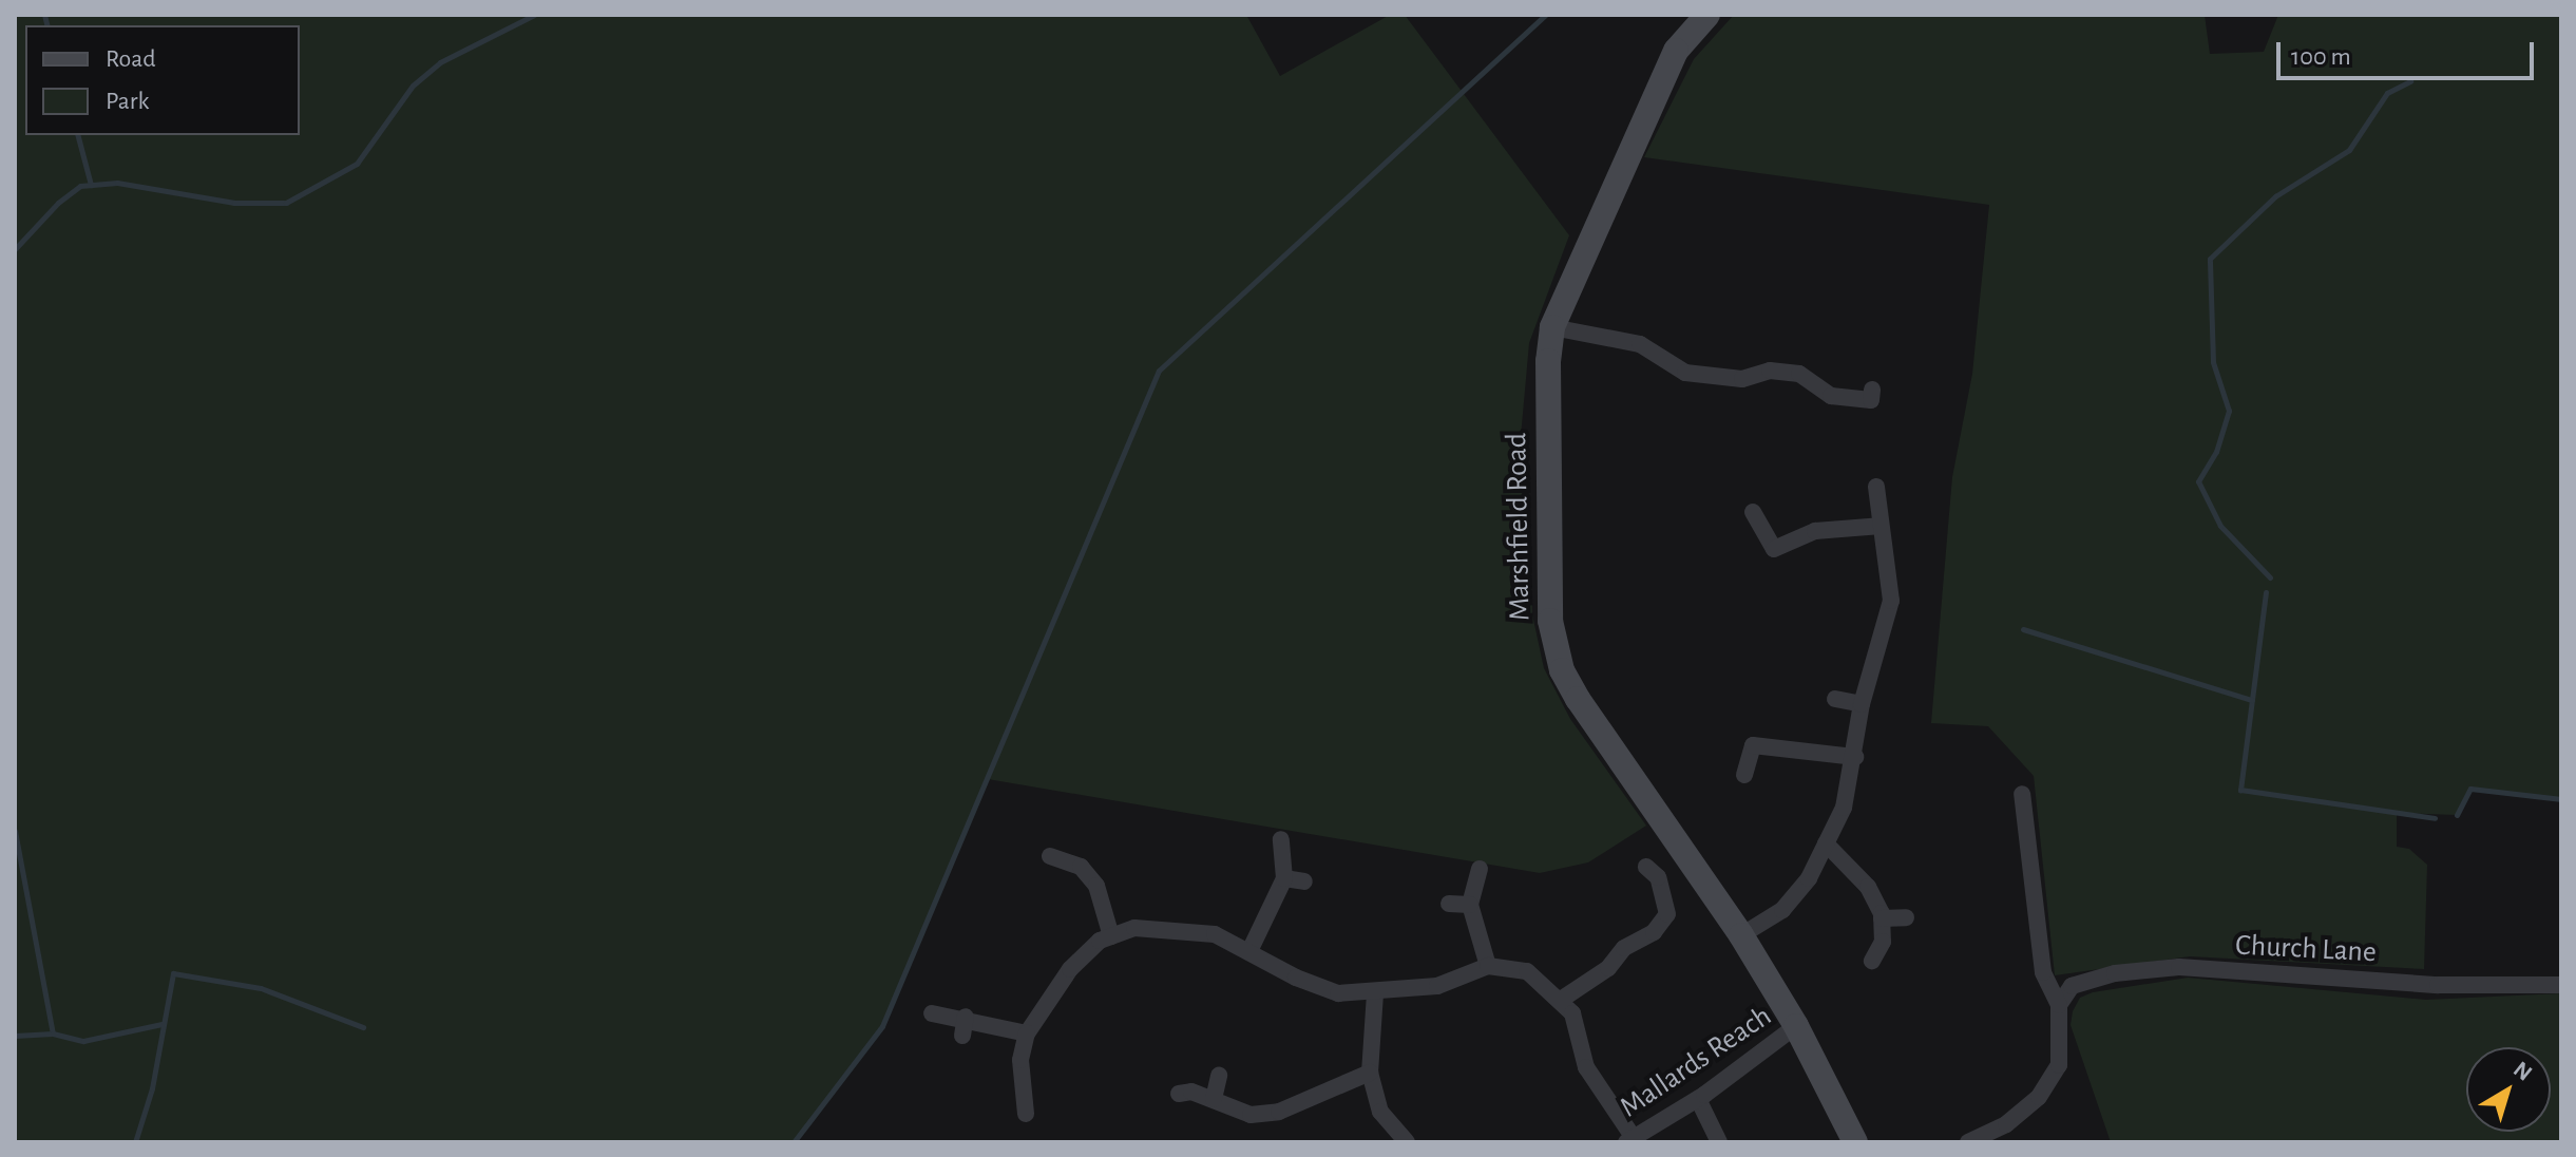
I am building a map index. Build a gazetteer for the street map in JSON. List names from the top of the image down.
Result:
{
  "streets": {
    "street": ["Marshfield Road", "Church Lane", "Mallards Reach"]
  },
  "crossings": [
    ["Marshfield Road", "Mallards Reach"]
  ],
  "legend": ["Road", "Park"],
  "scale_bar": "100 m",
  "north": "top right"
}
